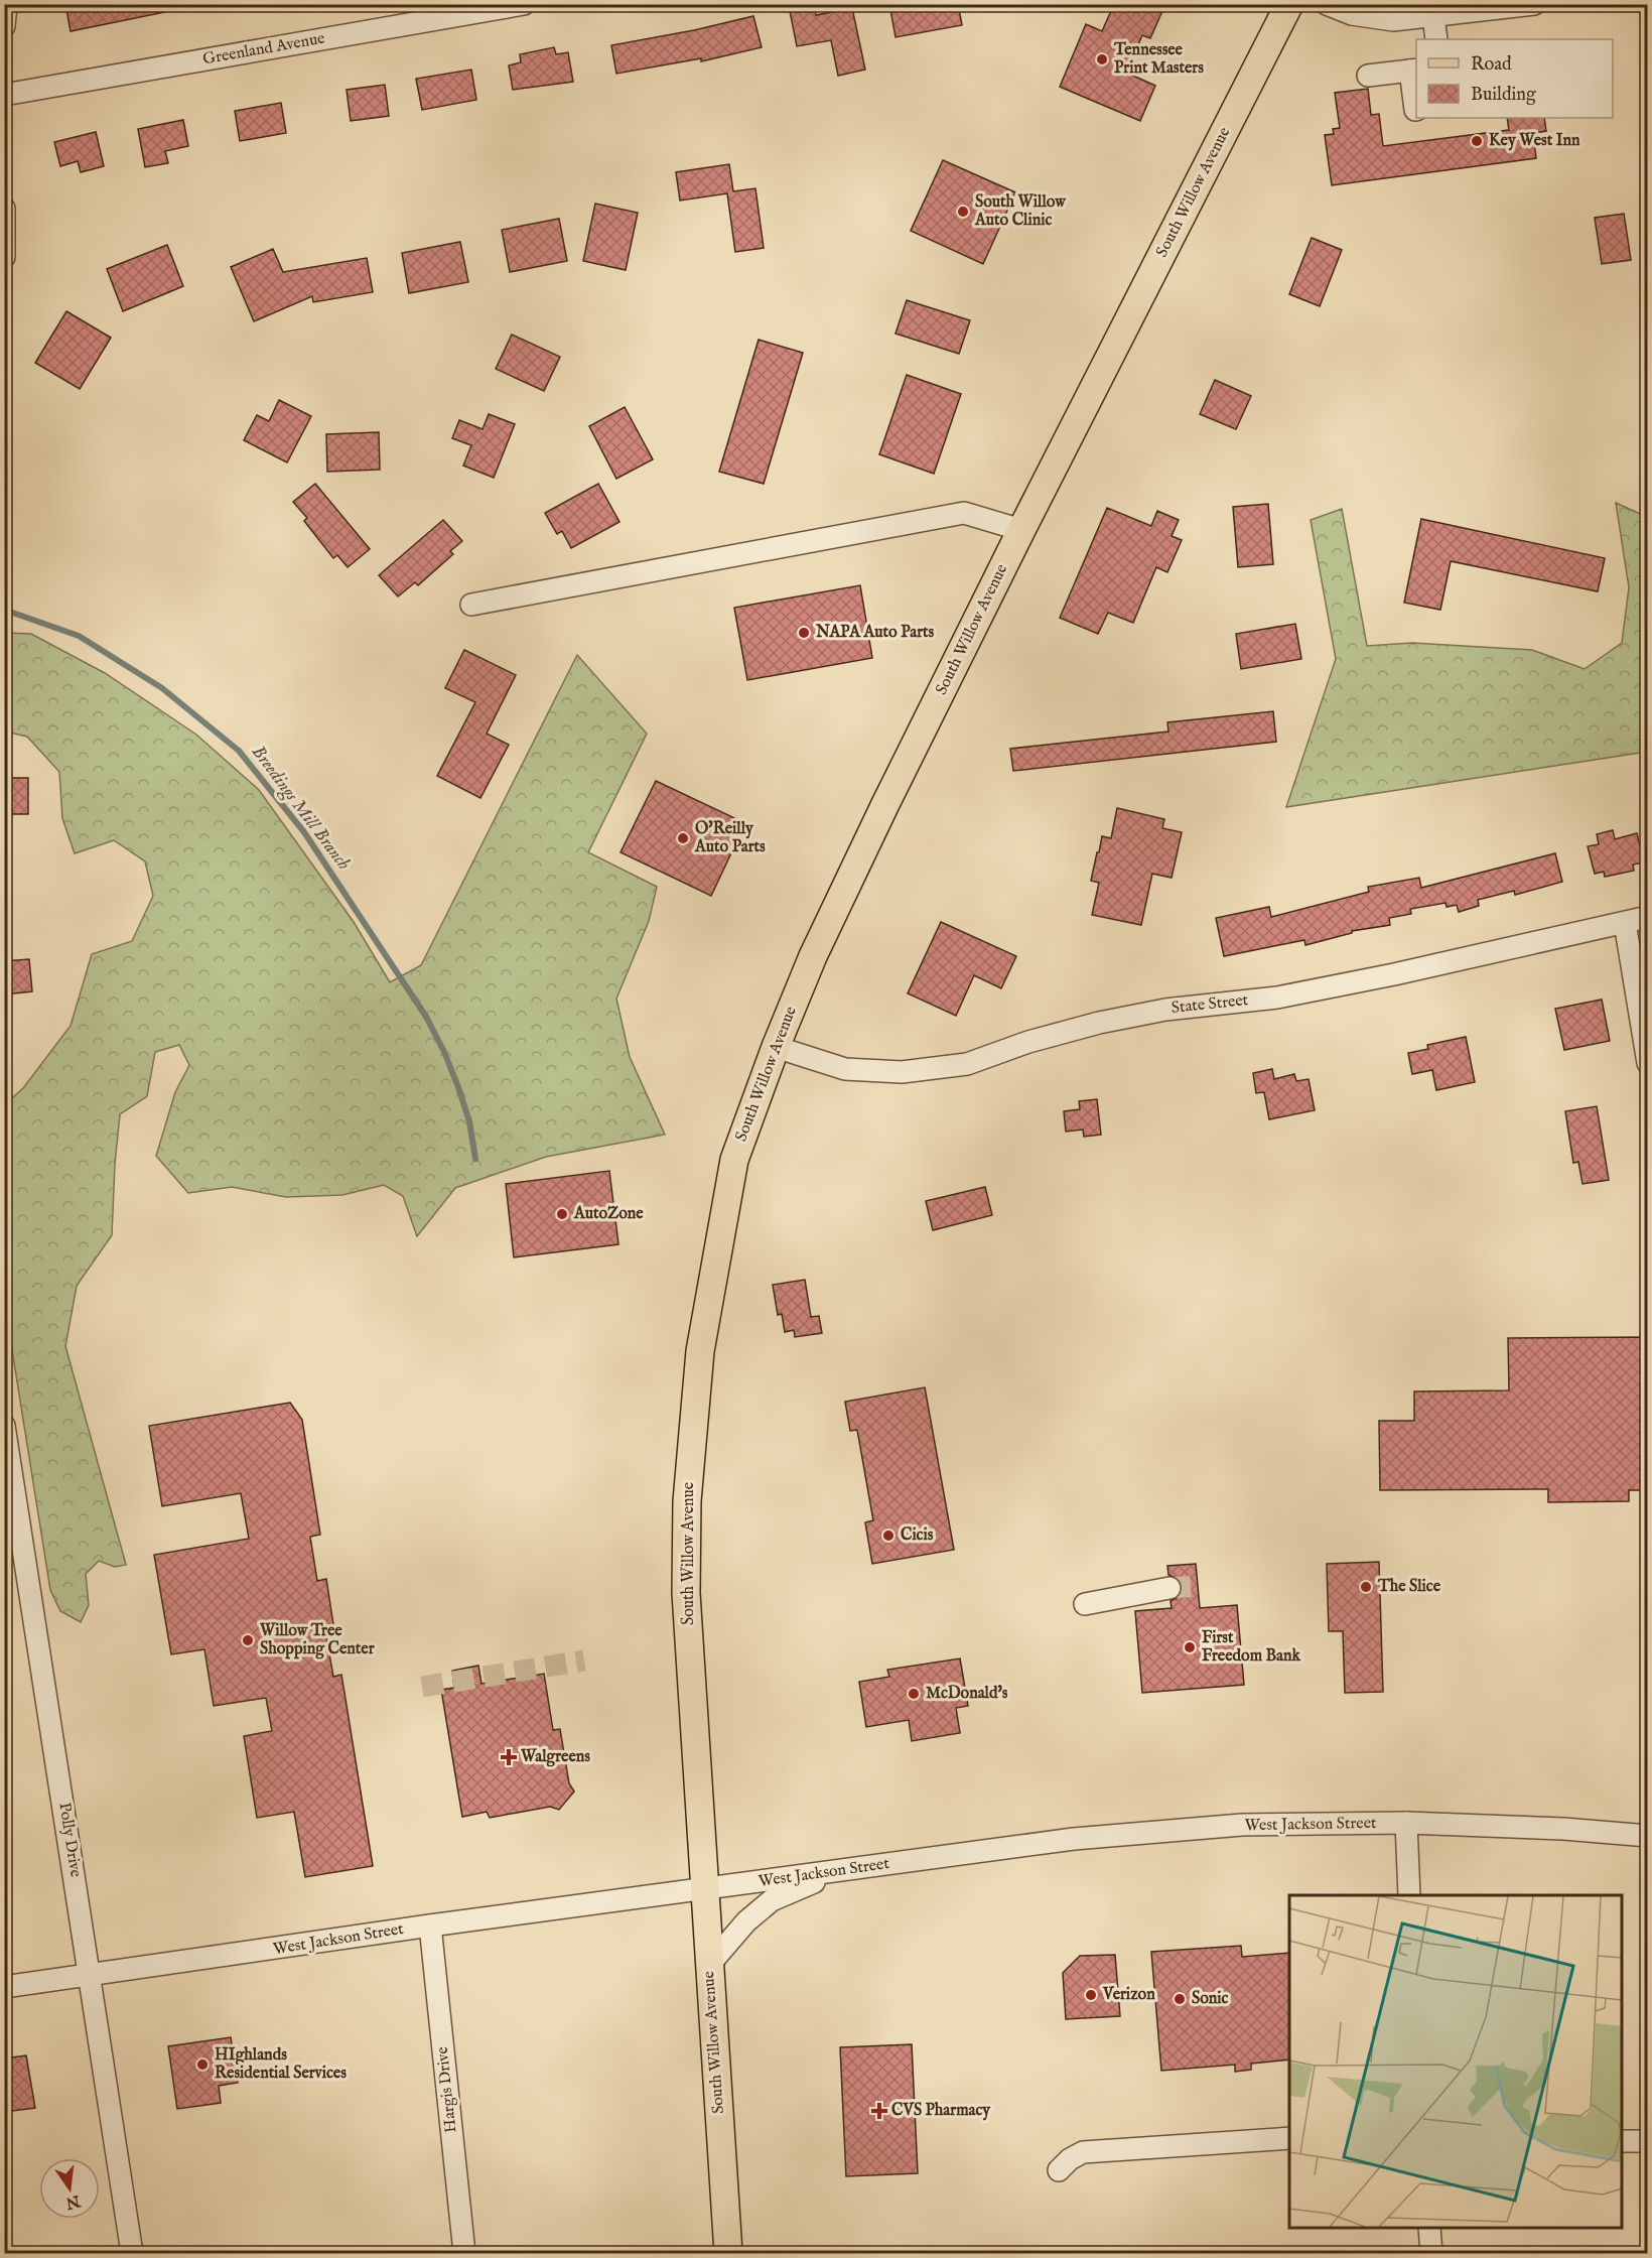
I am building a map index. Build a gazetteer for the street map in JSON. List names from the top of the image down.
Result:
{
  "streets": {
    "main road": ["South Willow Avenue"],
    "street": [
      "Greenland Avenue",
      "State Street",
      "West Jackson Street",
      "Polly Drive",
      "Hargis Drive"
    ]
  },
  "crossings": [
    ["South Willow Avenue", "State Street"],
    ["South Willow Avenue", "West Jackson Street"],
    ["West Jackson Street", "Polly Drive"],
    ["West Jackson Street", "Hargis Drive"]
  ],
  "water": ["Breedings Mill Branch"],
  "places": {
    "other": [
      "Tennessee Print Masters",
      "Key West Inn",
      "South Willow Auto Clinic",
      "NAPA Auto Parts",
      "O'Reilly Auto Parts",
      "AutoZone",
      "Cicis",
      "The Slice",
      "Willow Tree Shopping Center",
      "First Freedom Bank",
      "McDonald's",
      "Verizon",
      "Sonic",
      "HIghlands Residential Services"
    ],
    "health": ["Walgreens", "CVS Pharmacy"]
  },
  "legend": ["Road", "Building"],
  "north": "bottom"
}
